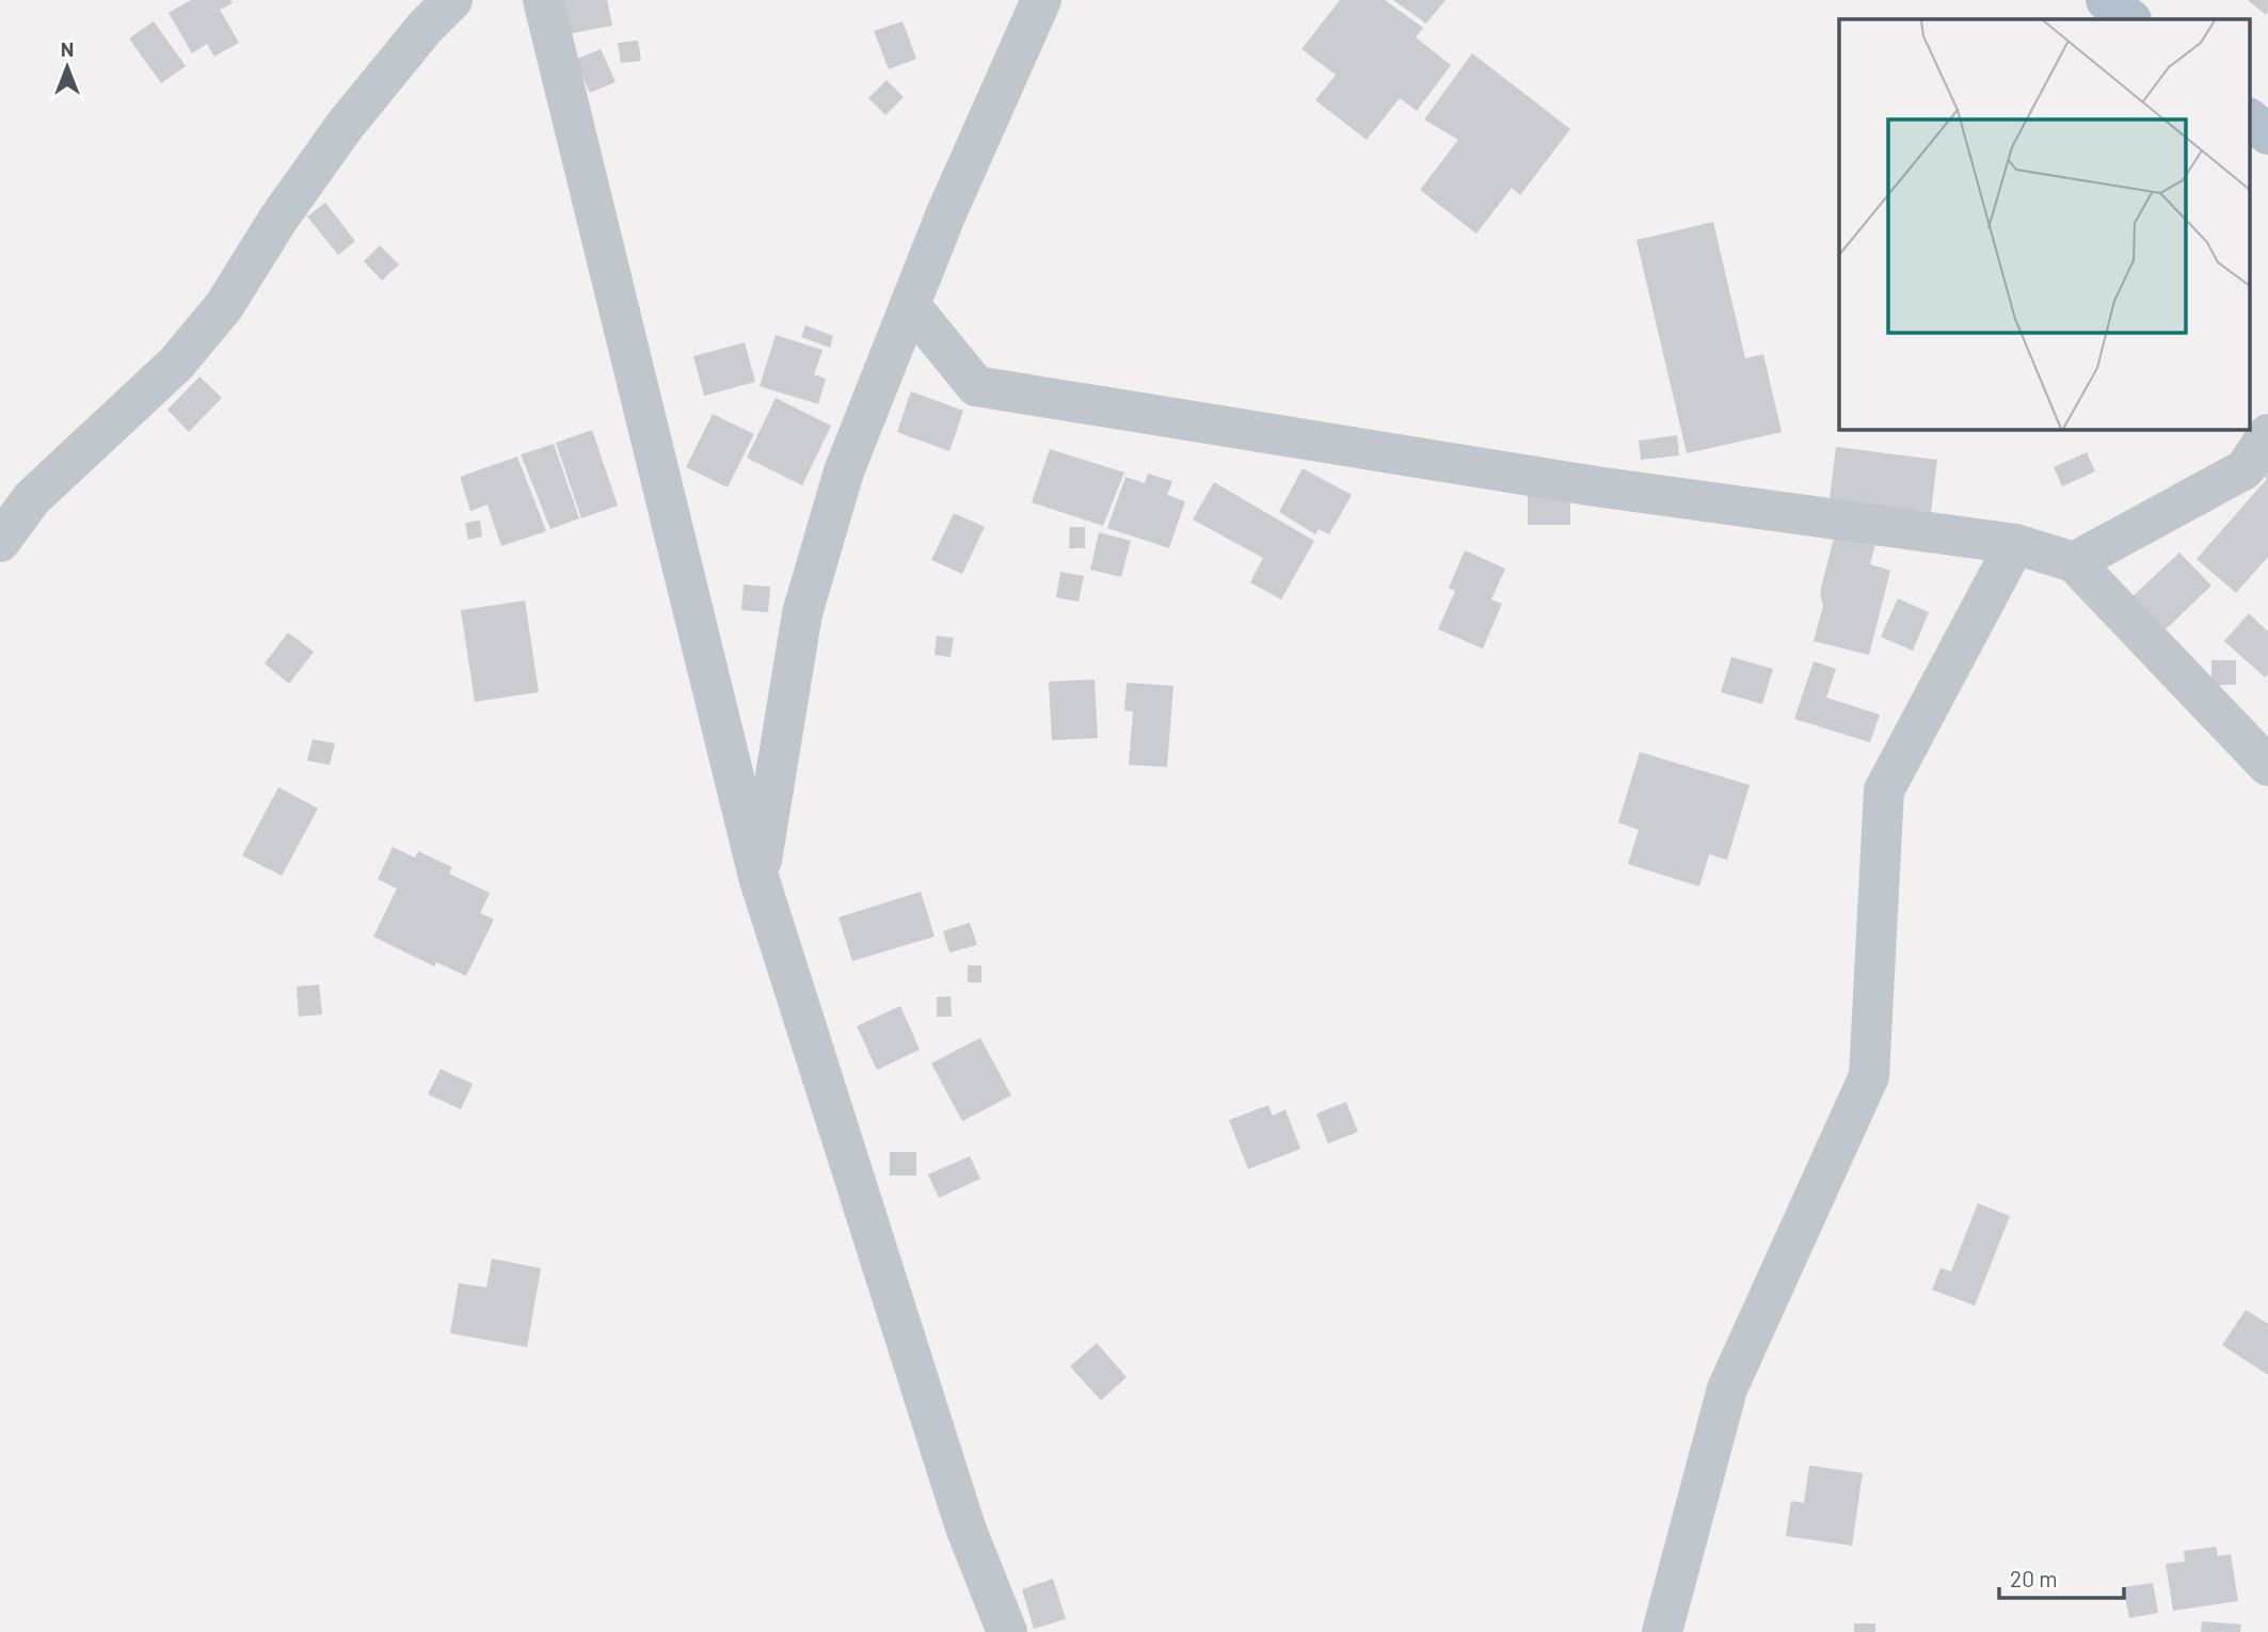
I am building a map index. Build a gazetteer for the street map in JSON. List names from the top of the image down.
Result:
{
  "scale_bar": "20 m",
  "north": "top"
}
